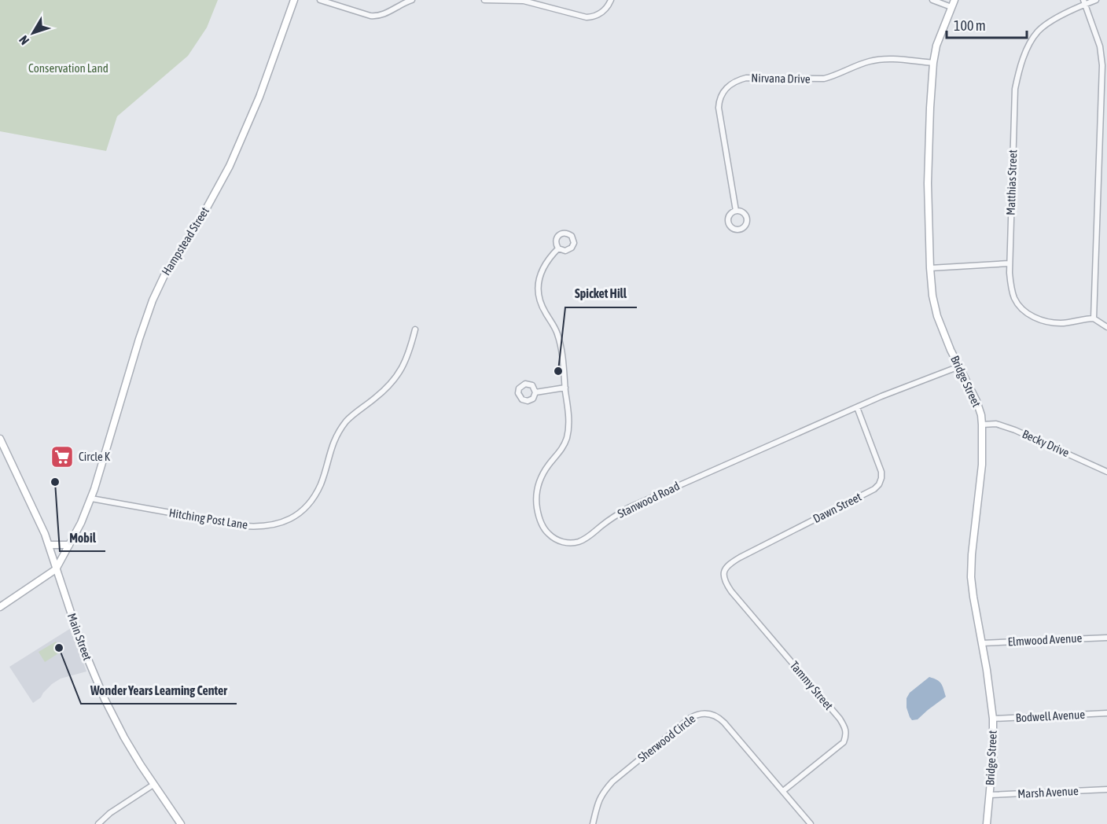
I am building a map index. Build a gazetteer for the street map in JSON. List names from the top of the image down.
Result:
{
  "streets": {
    "main road": ["Hampstead Street", "Bridge Street", "Main Street"],
    "street": [
      "Nirvana Drive",
      "Matthias Street",
      "Becky Drive",
      "Stanwood Road",
      "Dawn Street",
      "Hitching Post Lane",
      "Elmwood Avenue",
      "Tammy Street",
      "Bodwell Avenue",
      "Sherwood Circle",
      "Marsh Avenue"
    ]
  },
  "crossings": [
    ["Nirvana Drive", "Bridge Street"],
    ["Hampstead Street", "Hitching Post Lane"],
    ["Hampstead Street", "Main Street"],
    ["Bridge Street", "Becky Drive"],
    ["Bridge Street", "Stanwood Road"],
    ["Bridge Street", "Elmwood Avenue"],
    ["Bridge Street", "Bodwell Avenue"],
    ["Bridge Street", "Marsh Avenue"],
    ["Stanwood Road", "Dawn Street"],
    ["Dawn Street", "Tammy Street"],
    ["Tammy Street", "Sherwood Circle"]
  ],
  "parks": ["Conservation Land"],
  "places": {
    "other": ["Spicket Hill", "Mobil", "Wonder Years Learning Center"],
    "supermarket": ["Circle K"]
  },
  "scale_bar": "100 m",
  "north": "bottom left"
}
